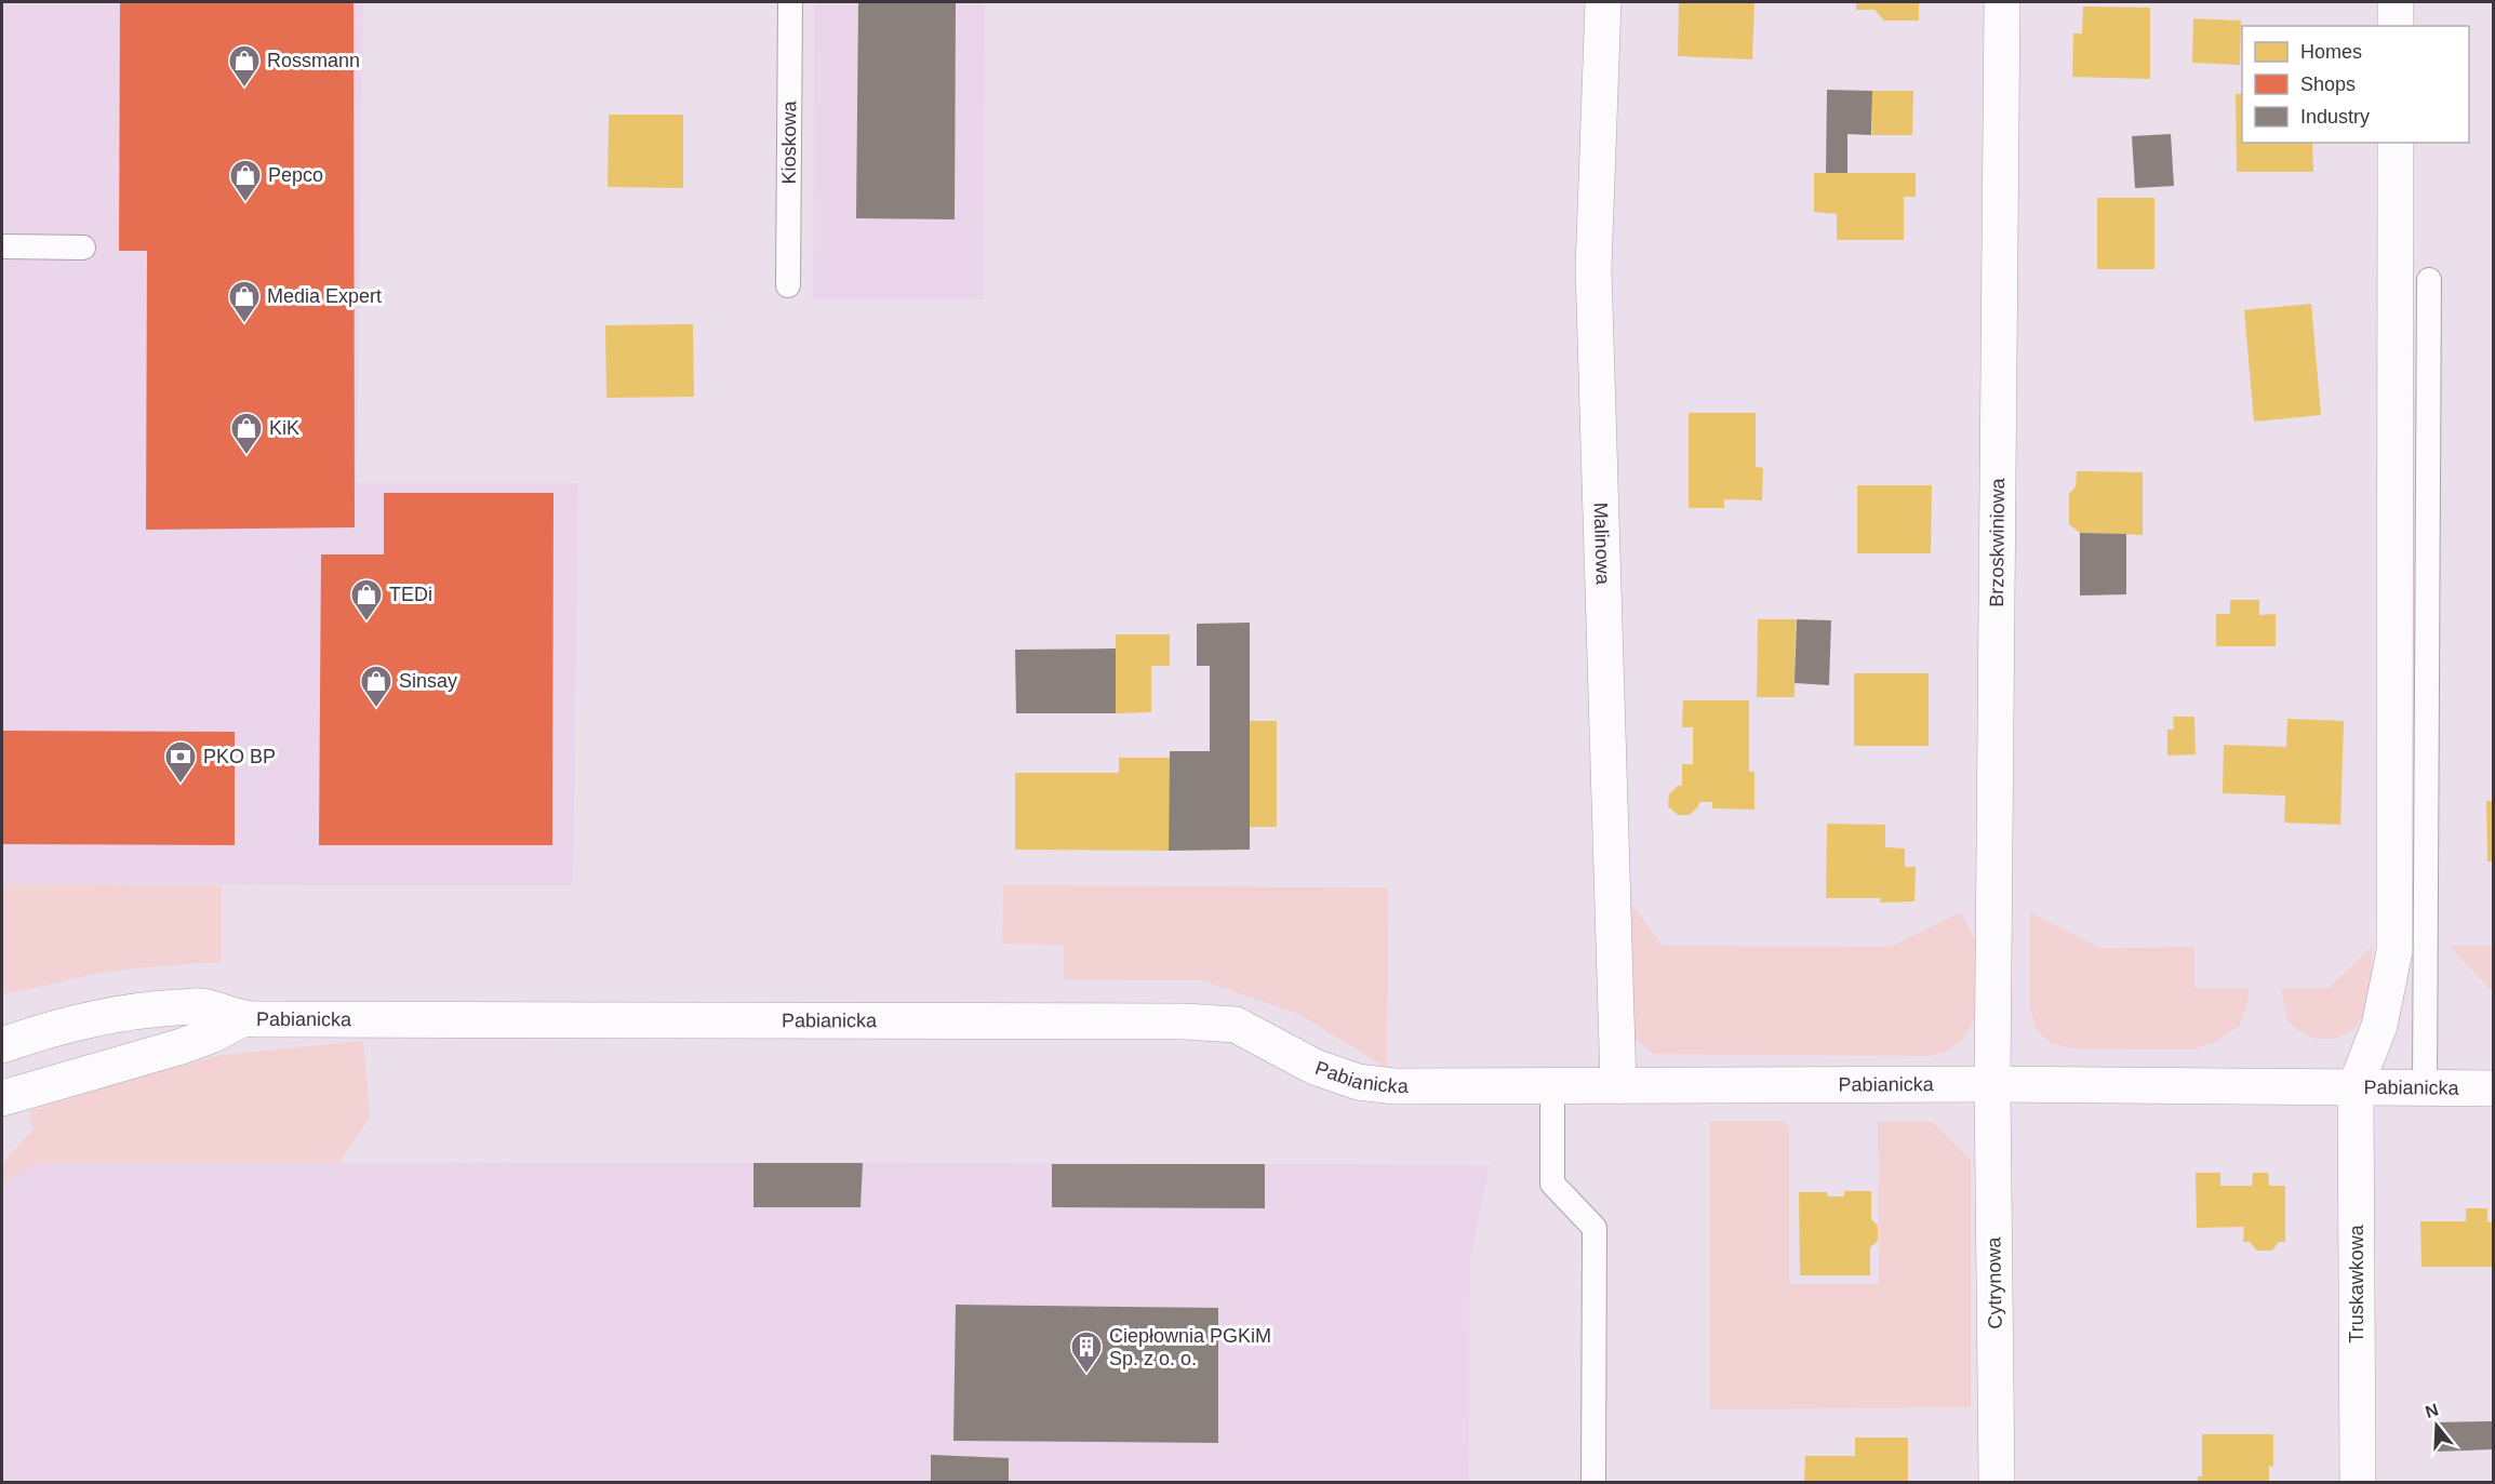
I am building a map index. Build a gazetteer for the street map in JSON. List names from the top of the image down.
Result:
{
  "streets": {
    "street": [
      "Brzoskwiniowa",
      "Malinowa",
      "Pabianicka",
      "Cytrynowa",
      "Truskawkowa"
    ],
    "lane": ["Kioskowa"]
  },
  "crossings": [
    ["Brzoskwiniowa", "Pabianicka"],
    ["Brzoskwiniowa", "Cytrynowa"],
    ["Malinowa", "Pabianicka"],
    ["Pabianicka", "Cytrynowa"],
    ["Pabianicka", "Truskawkowa"]
  ],
  "places": {
    "shop": [
      "Rossmann",
      "Pepco",
      "Media Expert",
      "KiK",
      "TEDi",
      "Sinsay"
    ],
    "bank": ["PKO BP"],
    "building": ["Ciepłownia PGKiM Sp. z o. o."]
  },
  "legend": ["Homes", "Shops", "Industry"],
  "north": "top"
}
